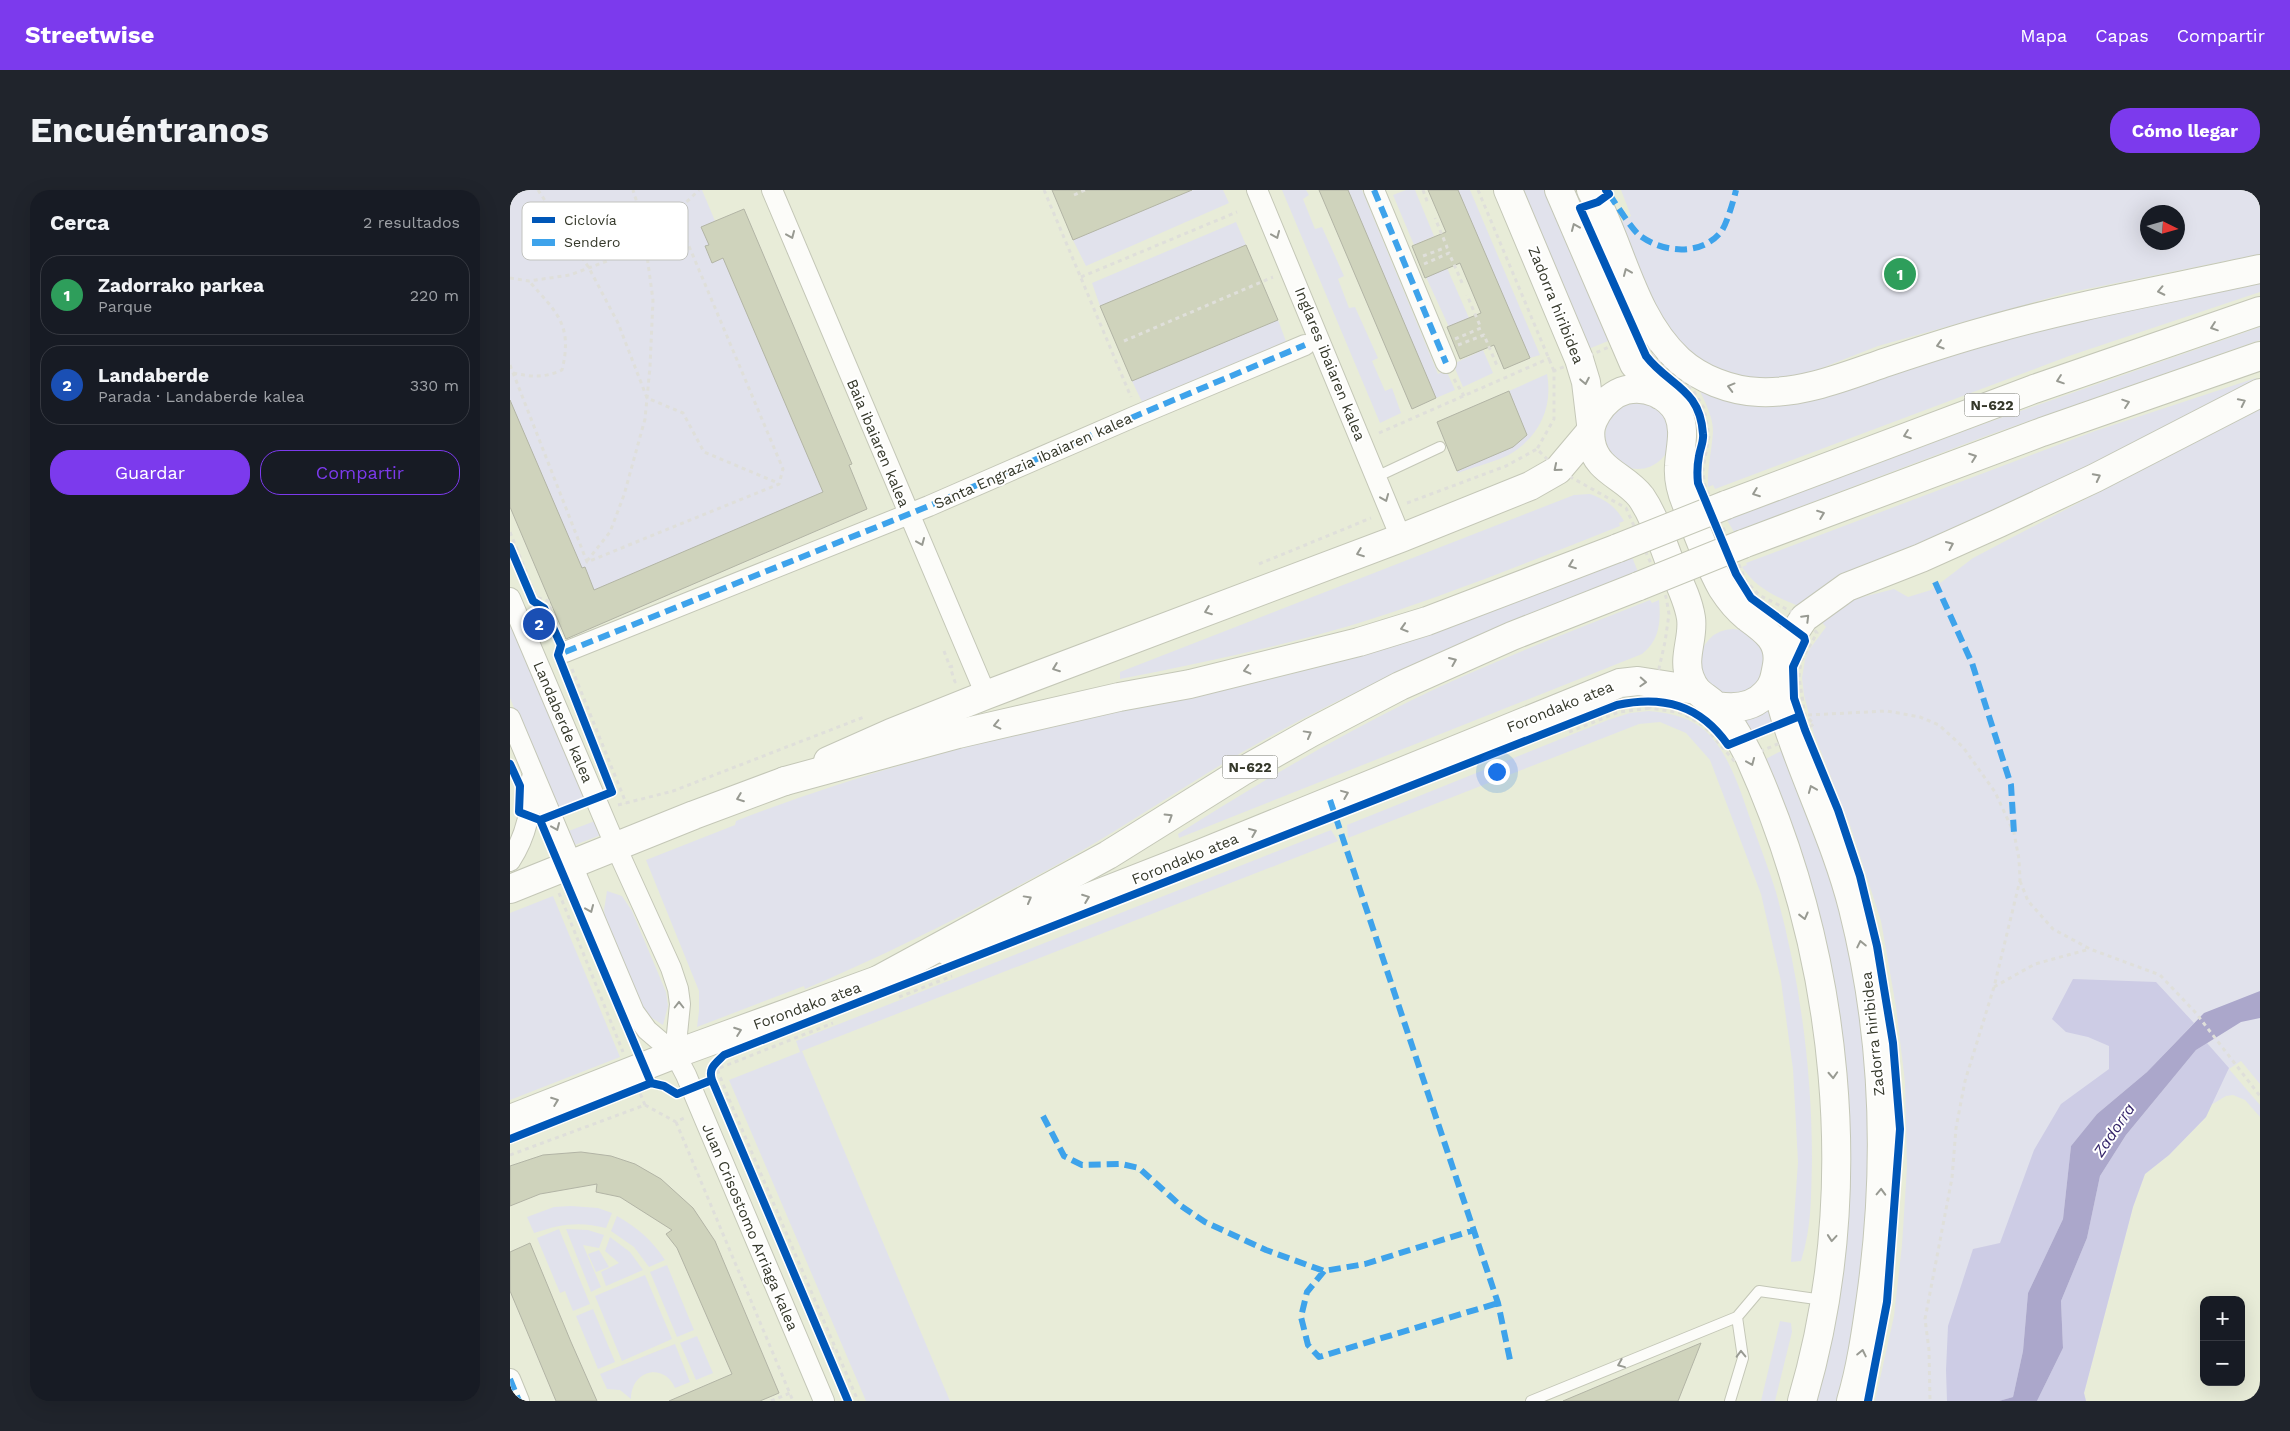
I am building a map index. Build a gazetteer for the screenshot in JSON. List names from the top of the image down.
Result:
{
  "streets": {
    "main road": ["Zadorra hiribidea", "N-622", "Forondako atea"],
    "street": [
      "Inglares ibaiaren kalea",
      "Baia ibaiaren kalea",
      "Santa Engrazia ibaiaren kalea",
      "Landaberde kalea",
      "Juan Crisostomo Arriaga kalea"
    ]
  },
  "crossings": [
    ["Zadorra hiribidea", "Forondako atea"],
    ["N-622", "Forondako atea"],
    ["Baia ibaiaren kalea", "Santa Engrazia ibaiaren kalea"],
    ["Forondako atea", "Juan Crisostomo Arriaga kalea"]
  ],
  "one_way": ["Baia ibaiaren kalea"],
  "water": ["Zadorra"],
  "legend": ["Ciclovía", "Sendero"],
  "north": "right",
  "page": {
    "header": "Streetwise",
    "nav": ["Mapa", "Capas", "Compartir"],
    "buttons": [
      "Cómo llegar",
      ["Guardar", "Compartir"]
    ],
    "title": "Encuéntranos",
    "heading": ["Cerca", "2 resultados"],
    "list": [
      {
        "mark": "1",
        "name": "Zadorrako parkea",
        "note": "Parque",
        "value": "220 m"
      },
      {
        "mark": "2",
        "name": "Landaberde",
        "note": "Parada · Landaberde kalea",
        "value": "330 m"
      }
    ],
    "pins": ["1", "2"],
    "map_buttons": ["+", "−"]
  }
}
